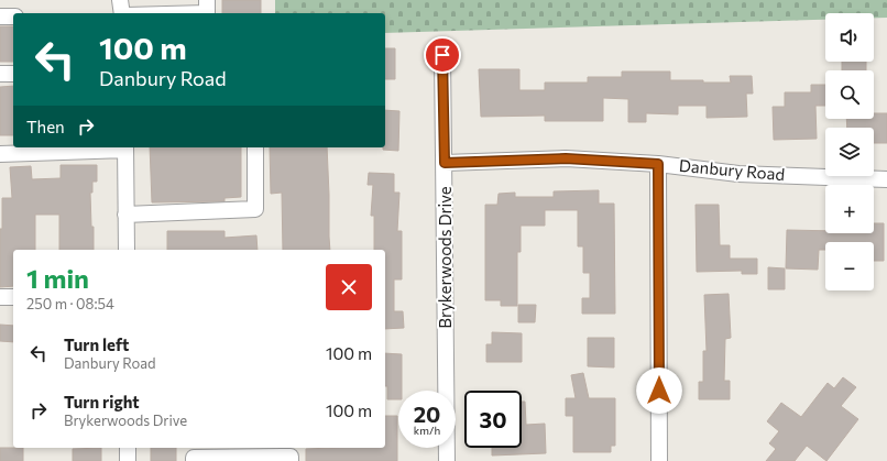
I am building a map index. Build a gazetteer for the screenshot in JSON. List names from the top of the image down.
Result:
{
  "streets": {
    "street": ["Danbury Road", "Brykerwoods Drive"]
  },
  "crossings": [
    ["Danbury Road", "Brykerwoods Drive"]
  ],
  "page": {
    "map_buttons": ["+", "−"],
    "turn": ["100 m", "Danbury Road"],
    "then": "Then",
    "heading": ["1 min", "250 m · 08:54"],
    "list": [
      {
        "name": "Turn left",
        "note": "Danbury Road",
        "value": "100 m"
      },
      {
        "name": "Turn right",
        "note": "Brykerwoods Drive",
        "value": "100 m"
      }
    ],
    "speed": "20 km/h",
    "limit": "30"
  }
}
